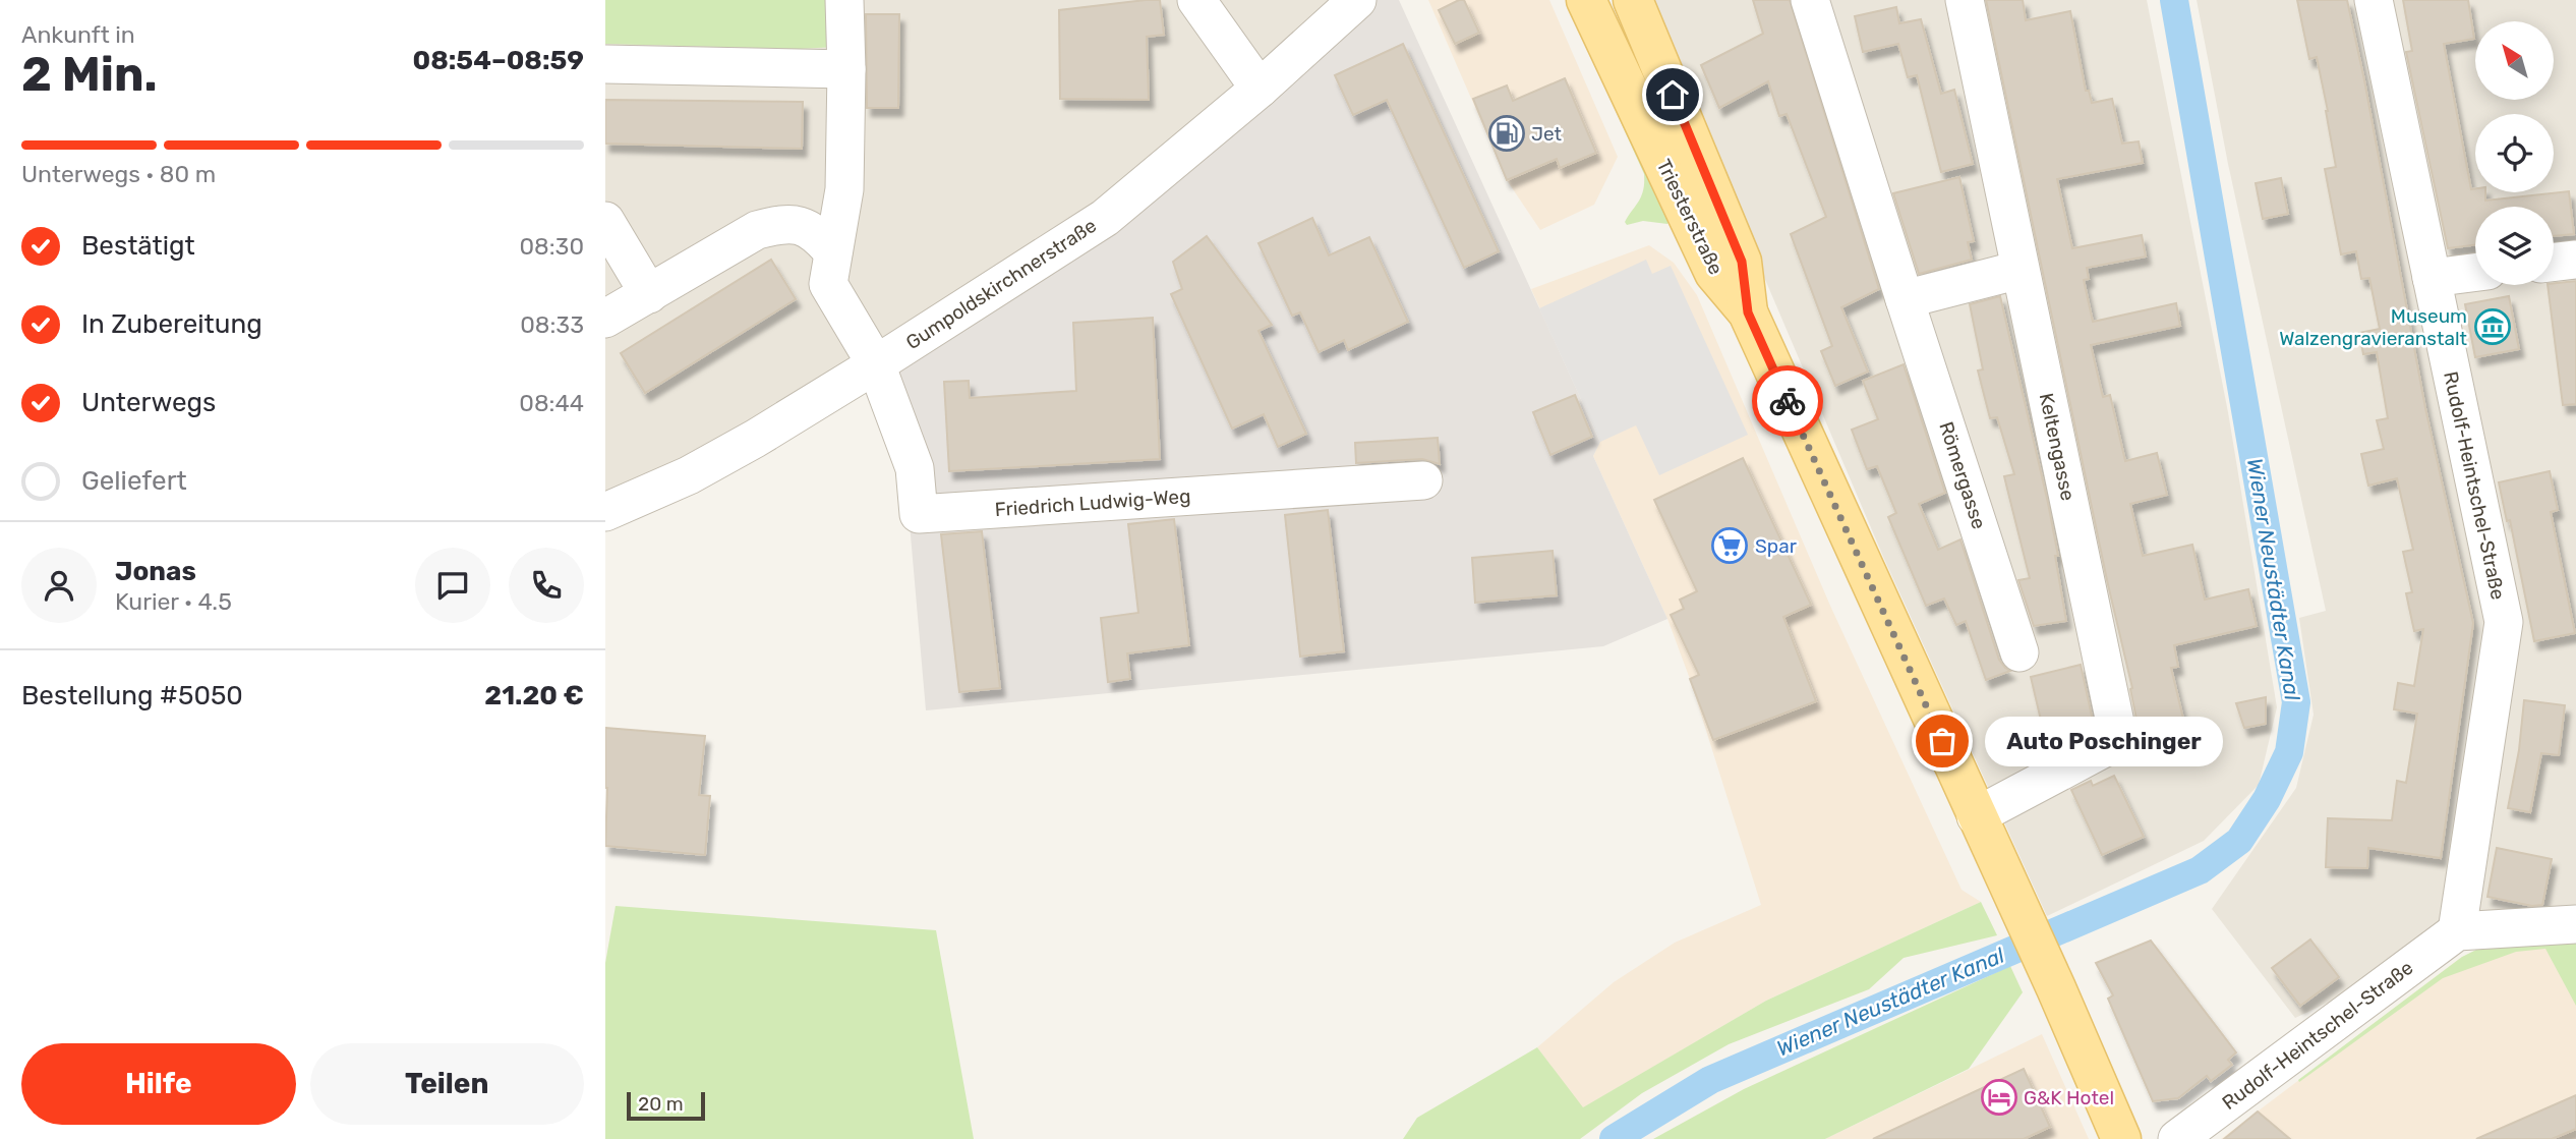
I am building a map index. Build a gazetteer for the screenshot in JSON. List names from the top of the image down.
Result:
{
  "streets": {
    "main road": ["Triesterstraße"],
    "street": [
      "Gumpoldskirchnerstraße",
      "Keltengasse",
      "Römergasse",
      "Rudolf-Heintschel-Straße",
      "Friedrich Ludwig-Weg"
    ]
  },
  "crossings": [
    ["Triesterstraße", "Keltengasse"],
    ["Gumpoldskirchnerstraße", "Friedrich Ludwig-Weg"]
  ],
  "water": ["Wiener Neustädter Kanal"],
  "places": {
    "fuel station": ["Jet"],
    "museum": ["Museum Walzengravieranstalt"],
    "supermarket": ["Spar"],
    "other": ["Auto Poschinger"],
    "hotel": ["G&K Hotel"]
  },
  "scale_bar": "20 m",
  "north": "top left",
  "page": {
    "heading": ["2 Min.", "Ankunft in", "08:54–08:59"],
    "panel": [
      "Jonas",
      "Kurier · 4.5",
      "Bestellung #5050",
      "21.20 €"
    ],
    "bar": "Unterwegs · 80 m",
    "list": [
      ["Bestätigt", "08:30"],
      ["In Zubereitung", "08:33"],
      ["Unterwegs", "08:44"],
      "Geliefert"
    ],
    "bubble": "Auto Poschinger",
    "buttons": ["Hilfe", "Teilen"],
    "scale": "20 m"
  }
}
